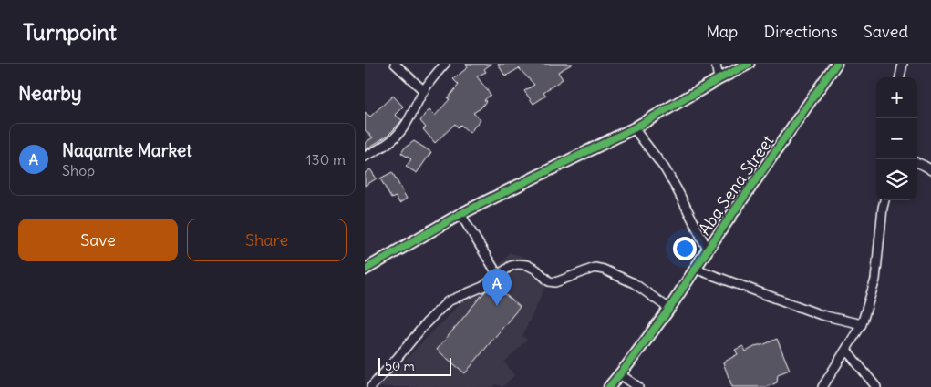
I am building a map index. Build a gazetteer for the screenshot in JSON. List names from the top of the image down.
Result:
{
  "streets": {
    "street": ["Aba Sena Street"]
  },
  "scale_bar": "50 m",
  "page": {
    "header": "Turnpoint",
    "nav": ["Map", "Directions", "Saved"],
    "heading": "Nearby",
    "map_buttons": ["+", "−"],
    "list": [
      {
        "mark": "A",
        "name": "Naqamte Market",
        "note": "Shop",
        "value": "130 m"
      }
    ],
    "buttons": ["Save", "Share"],
    "pins": "A",
    "scale": "50 m"
  }
}
